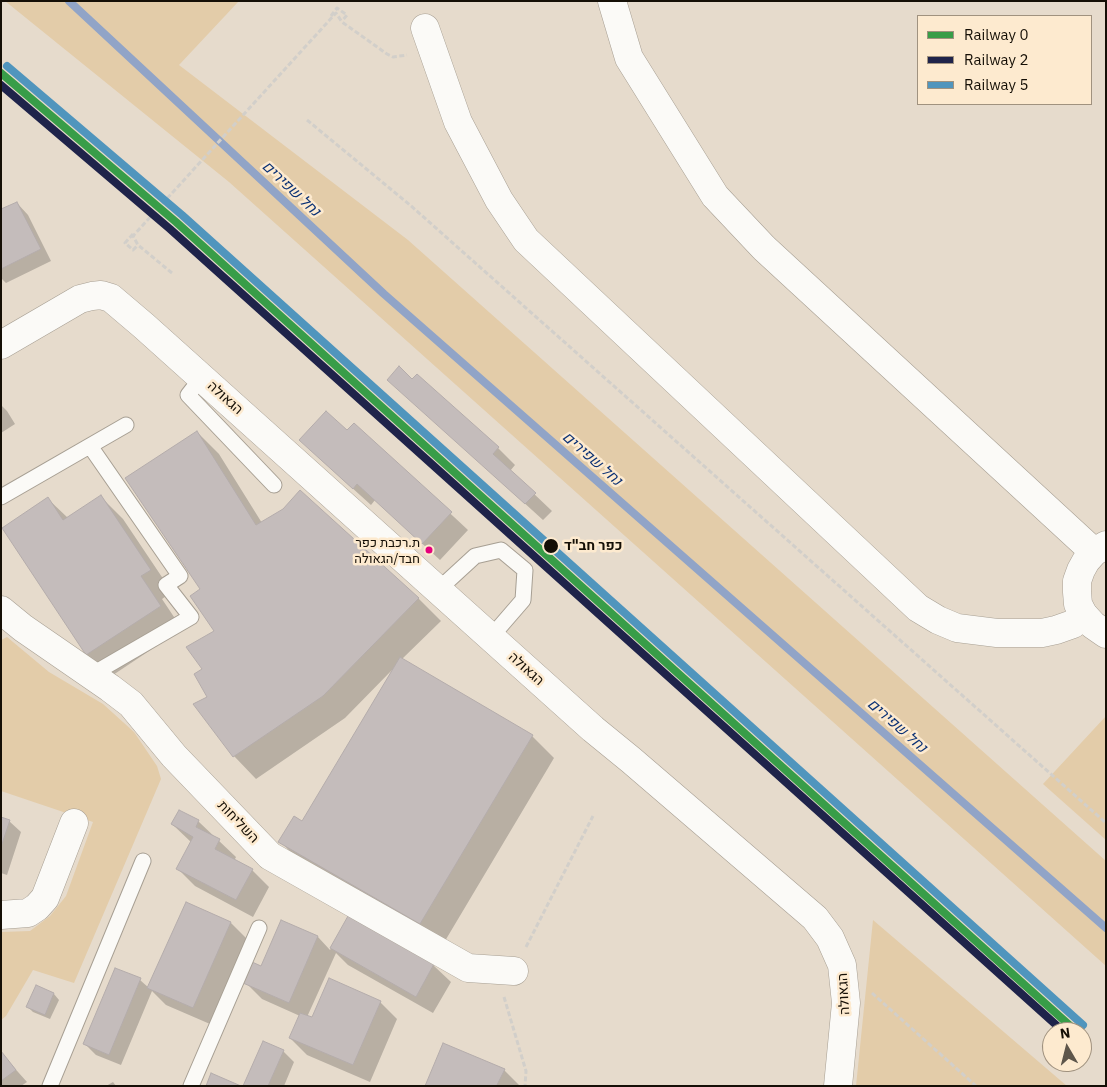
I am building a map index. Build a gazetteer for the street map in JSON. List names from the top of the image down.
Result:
{
  "streets": {
    "main road": ["הגאולה", "השליחות"]
  },
  "water": ["נחל שפירים"],
  "places": ["כפר חב\"ד", "ת.רכבת כפר חבד/הגאולה"],
  "lines": ["rail line 5", "rail line 0", "rail line 2"],
  "legend": ["Railway 0", "Railway 2", "Railway 5"],
  "north": "top"
}
